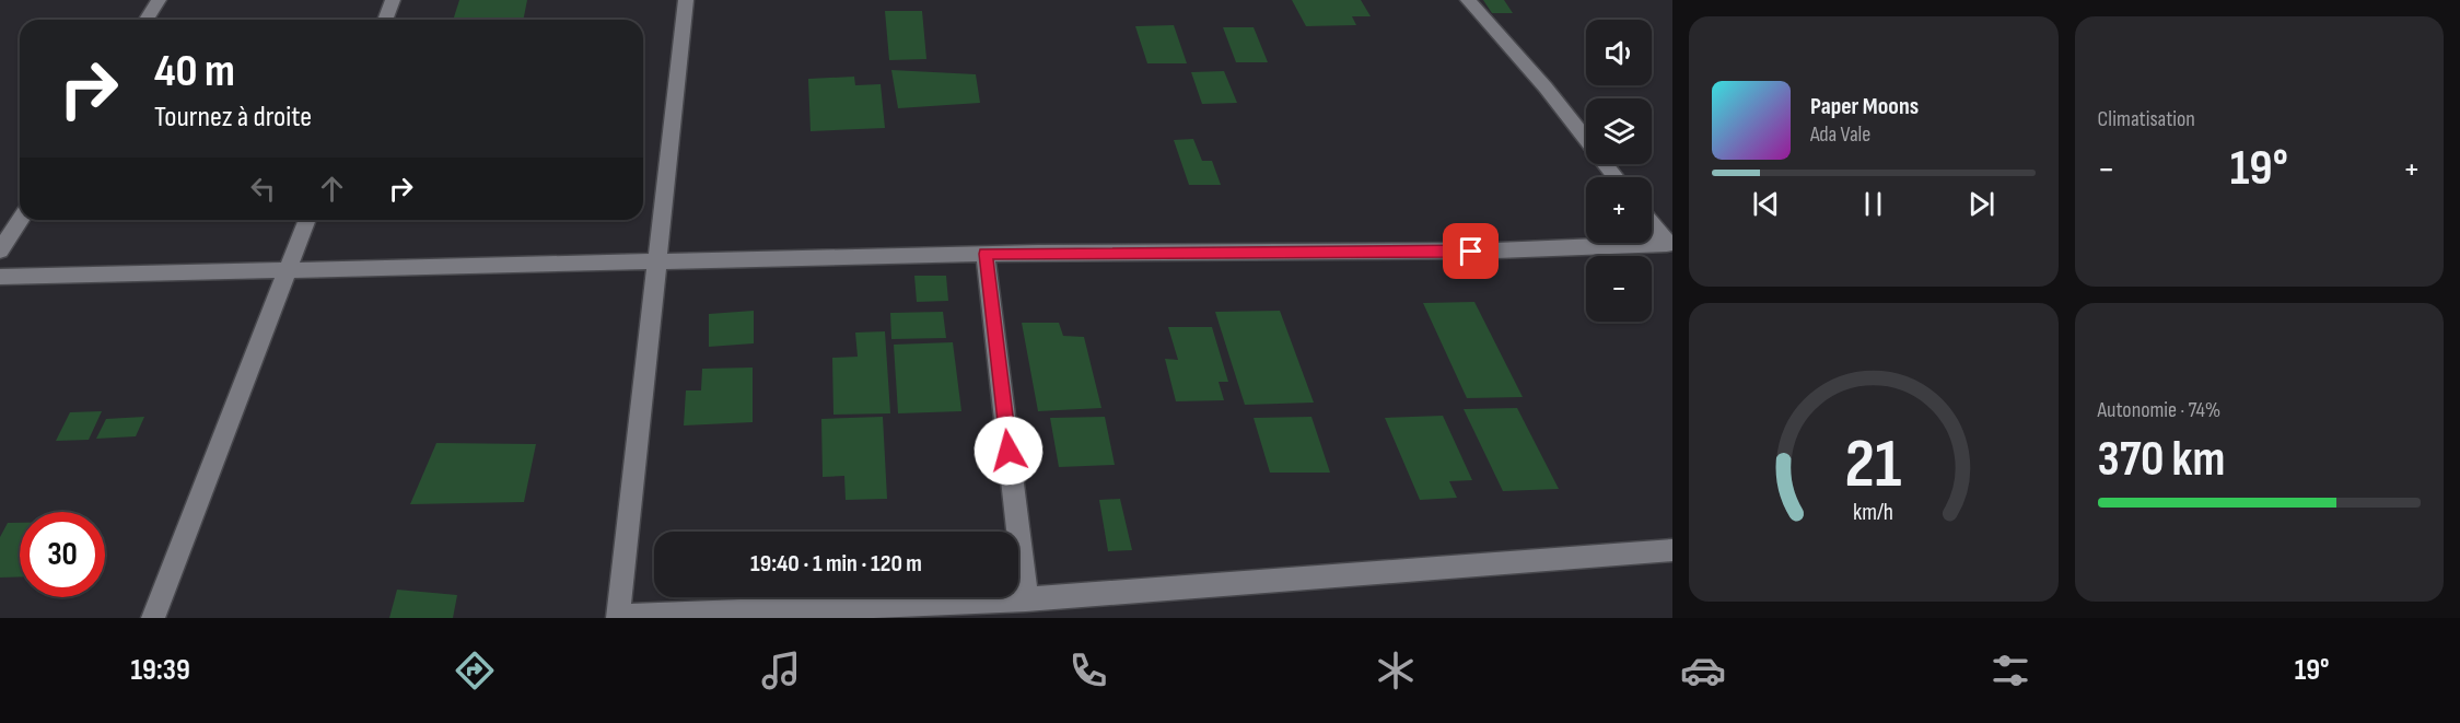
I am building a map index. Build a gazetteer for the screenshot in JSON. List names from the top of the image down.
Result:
{
  "page": {
    "tile": [
      "Climatisation",
      ["Autonomie · 74%", "370 km"]
    ],
    "map_buttons": ["+", "−"],
    "turn": ["40 m", "Tournez à droite"],
    "song": ["Paper Moons", "Ada Vale"],
    "heat": ["−", "19°", "+"],
    "limit": "30",
    "trip": "19:40 · 1 min · 120 m",
    "tabs": ["19:39", "19°"],
    "gauge": ["21", "km/h"]
  }
}
